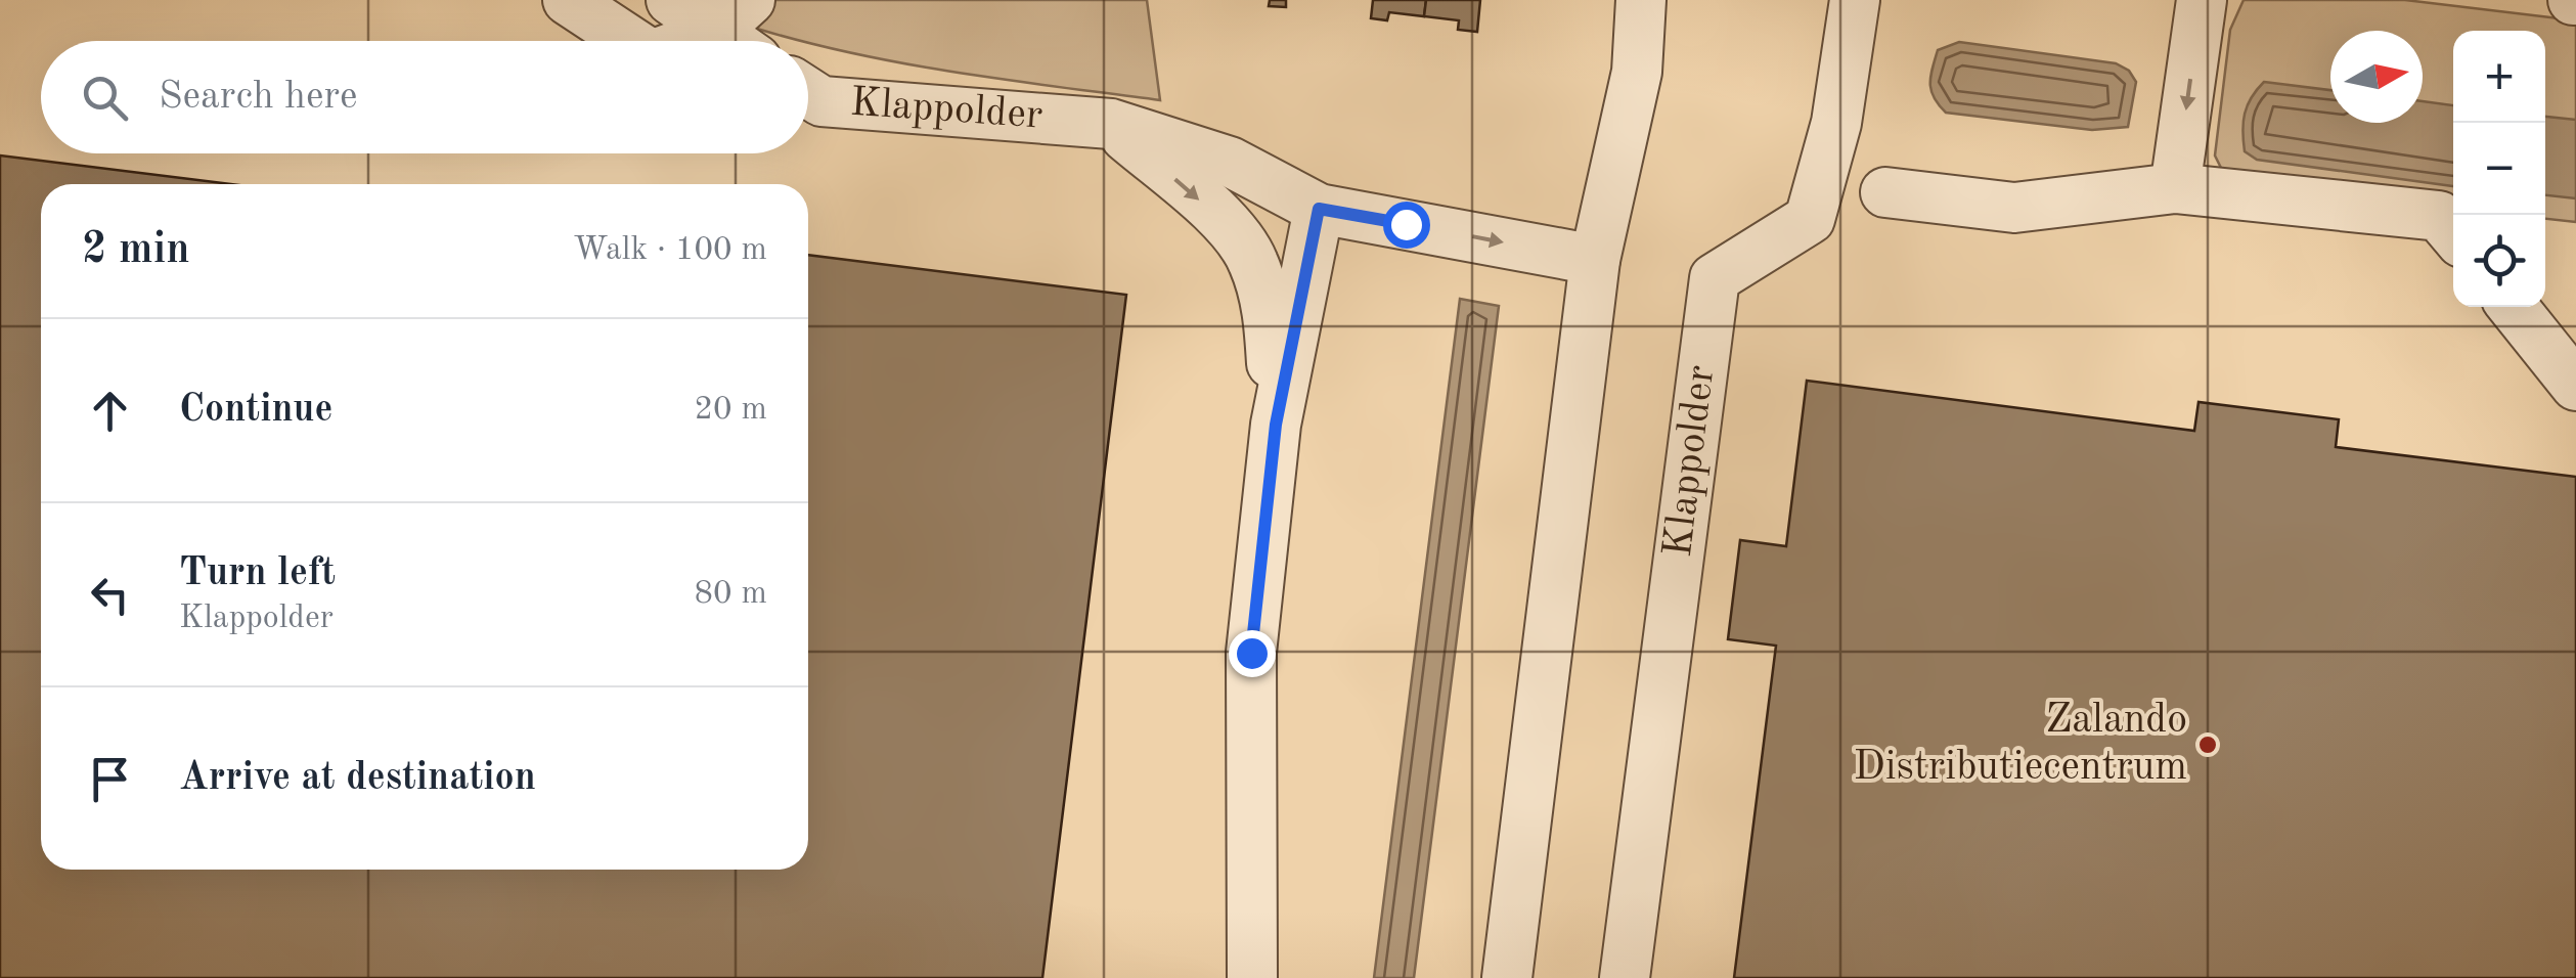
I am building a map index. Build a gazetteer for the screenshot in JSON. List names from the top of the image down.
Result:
{
  "streets": {
    "street": ["Klappolder"]
  },
  "places": ["Zalando Distributiecentrum"],
  "north": "right",
  "page": {
    "map_buttons": ["+", "−"],
    "search": "Search here",
    "heading": ["2 min", "Walk · 100 m"],
    "list": [
      ["Continue", "20 m"],
      ["Turn left", "Klappolder", "80 m"],
      "Arrive at destination"
    ]
  }
}
